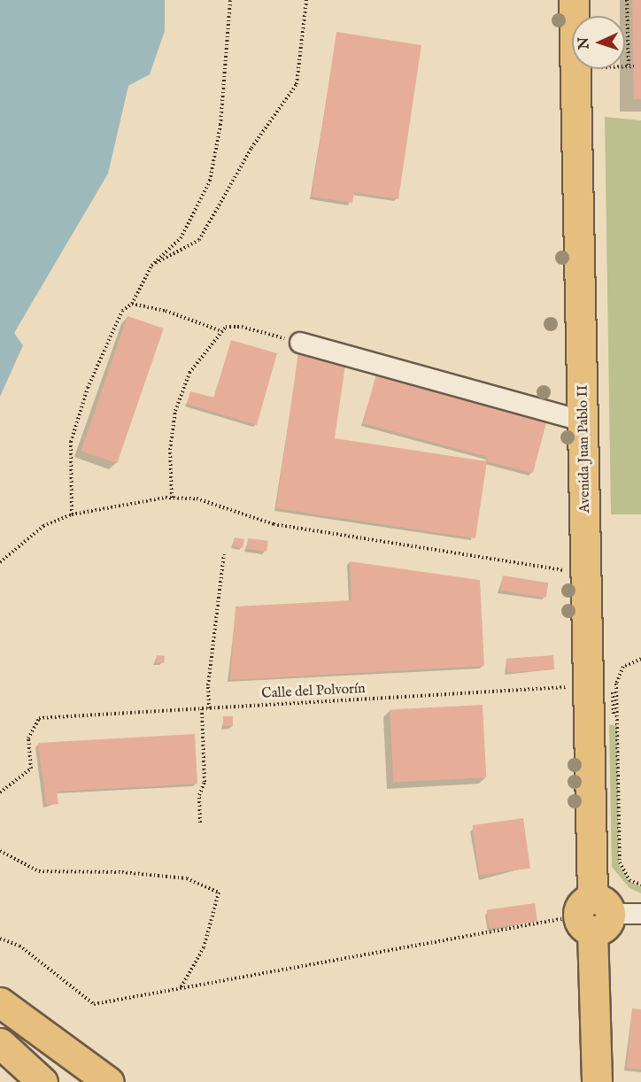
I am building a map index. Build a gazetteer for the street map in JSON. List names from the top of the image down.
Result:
{
  "streets": {
    "highway": ["Avenida Juan Pablo II"],
    "path": ["Calle del Polvorín"]
  },
  "crossings": [
    ["Avenida Juan Pablo II", "Calle del Polvorín"]
  ],
  "north": "left"
}
